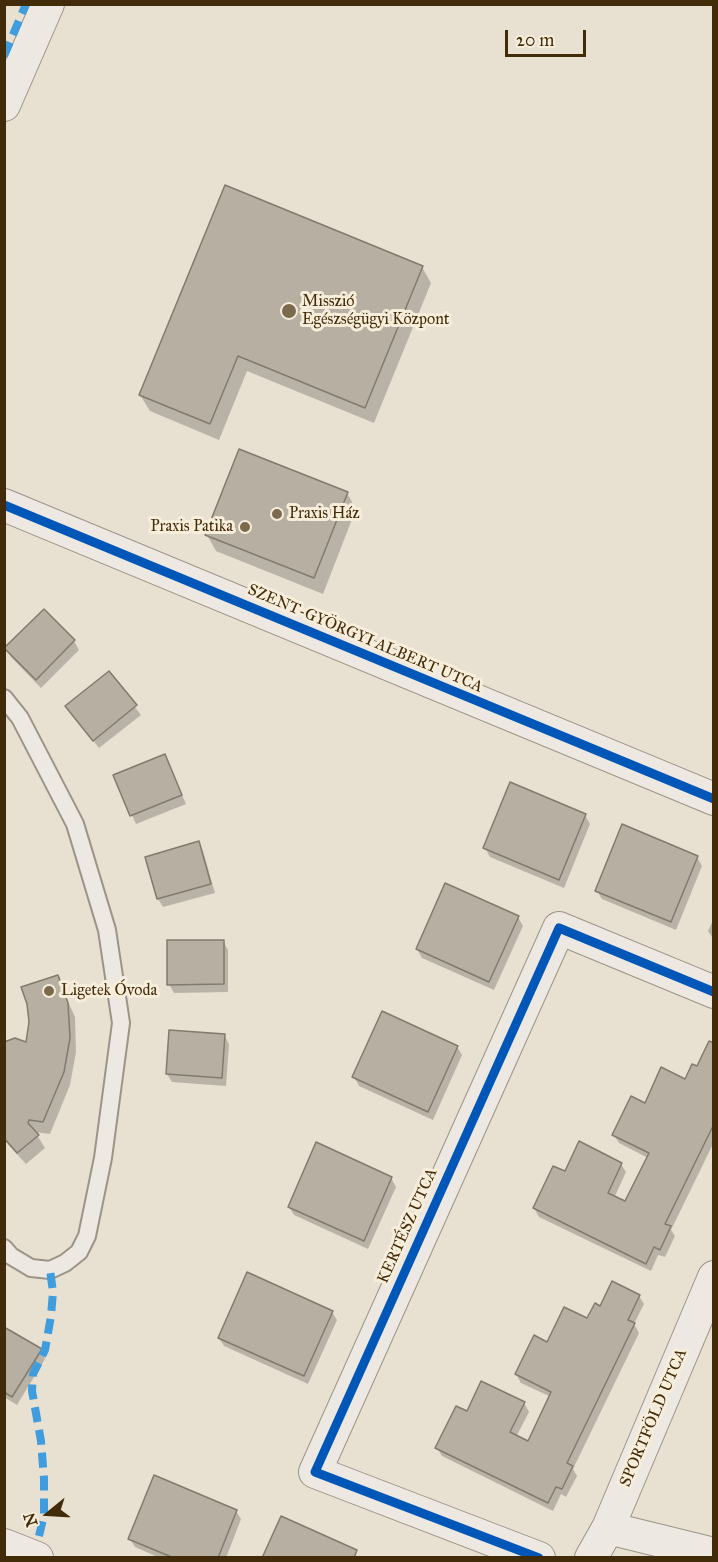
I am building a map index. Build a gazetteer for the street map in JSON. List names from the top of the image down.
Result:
{
  "streets": {
    "street": ["SZENT-GYÖRGYI ALBERT UTCA", "KERTÉSZ UTCA", "SPORTFÖLD UTCA"]
  },
  "places": [
    "Misszió Egészségügyi Központ",
    "Praxis Ház",
    "Praxis Patika",
    "Ligetek Óvoda"
  ],
  "scale_bar": "20 m",
  "north": "left"
}
